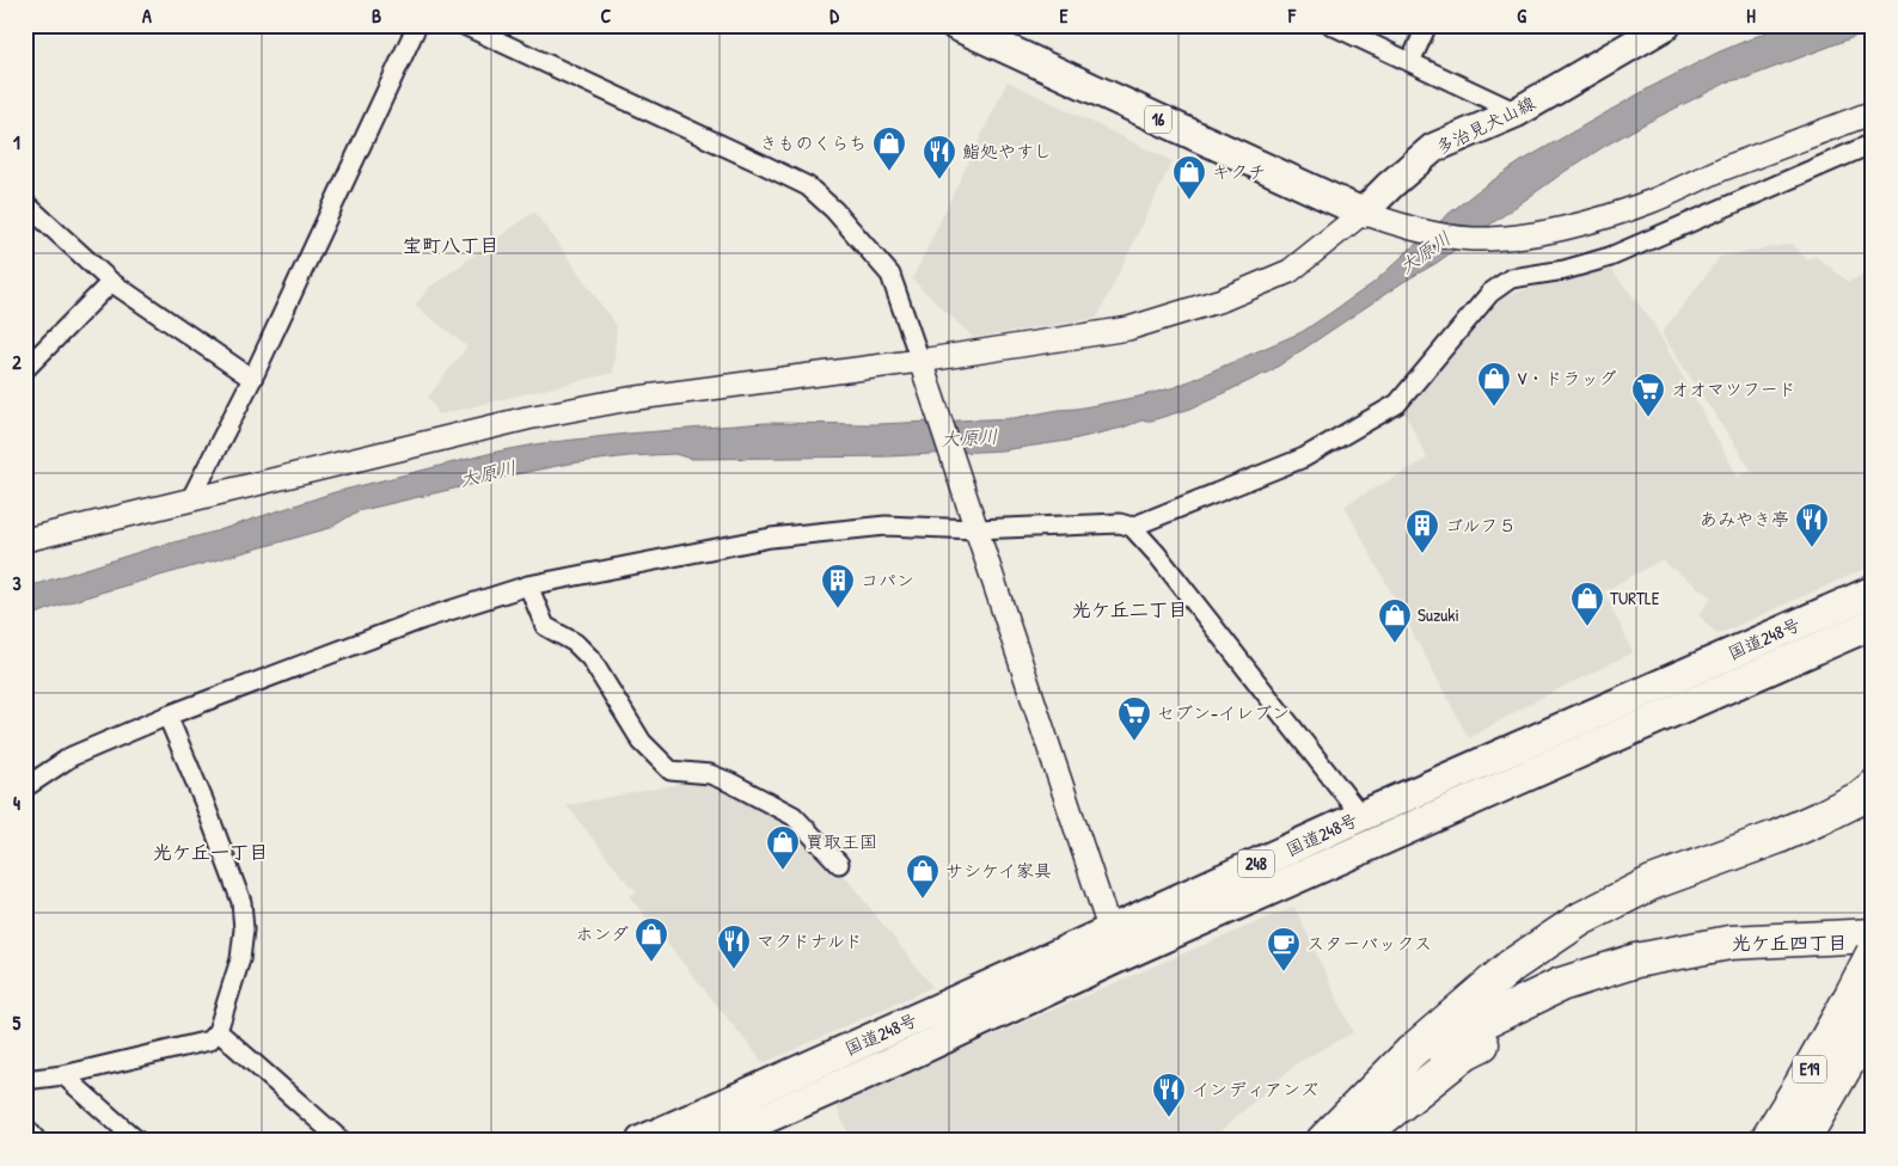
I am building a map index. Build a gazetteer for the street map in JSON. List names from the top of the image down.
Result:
{
  "streets": {
    "highway": ["国道248号", "248", "E19"],
    "main road": ["16", "多治見犬山線"]
  },
  "crossings": [
    ["16", "多治見犬山線"]
  ],
  "districts": [
    "宝町八丁目",
    "光ケ丘二丁目",
    "光ケ丘一丁目",
    "光ケ丘四丁目"
  ],
  "water": ["大原川"],
  "places": {
    "shop": [
      "きものくらち",
      "キクチ",
      "V・ドラッグ",
      "TURTLE",
      "Suzuki",
      "買取王国",
      "サシケイ家具",
      "ホンダ"
    ],
    "restaurant": [
      "鮨処やすし",
      "あみやき亭",
      "マクドナルド",
      "インディアンズ"
    ],
    "supermarket": ["オオマツフード", "セブン-イレブン"],
    "building": ["ゴルフ５", "コパン"],
    "cafe": ["スターバックス"]
  },
  "grid": {
    "columns": [
      "A",
      "B",
      "C",
      "D",
      "E",
      "F",
      "G",
      "H"
    ],
    "rows": [
      "1",
      "2",
      "3",
      "4",
      "5"
    ]
  }
}
